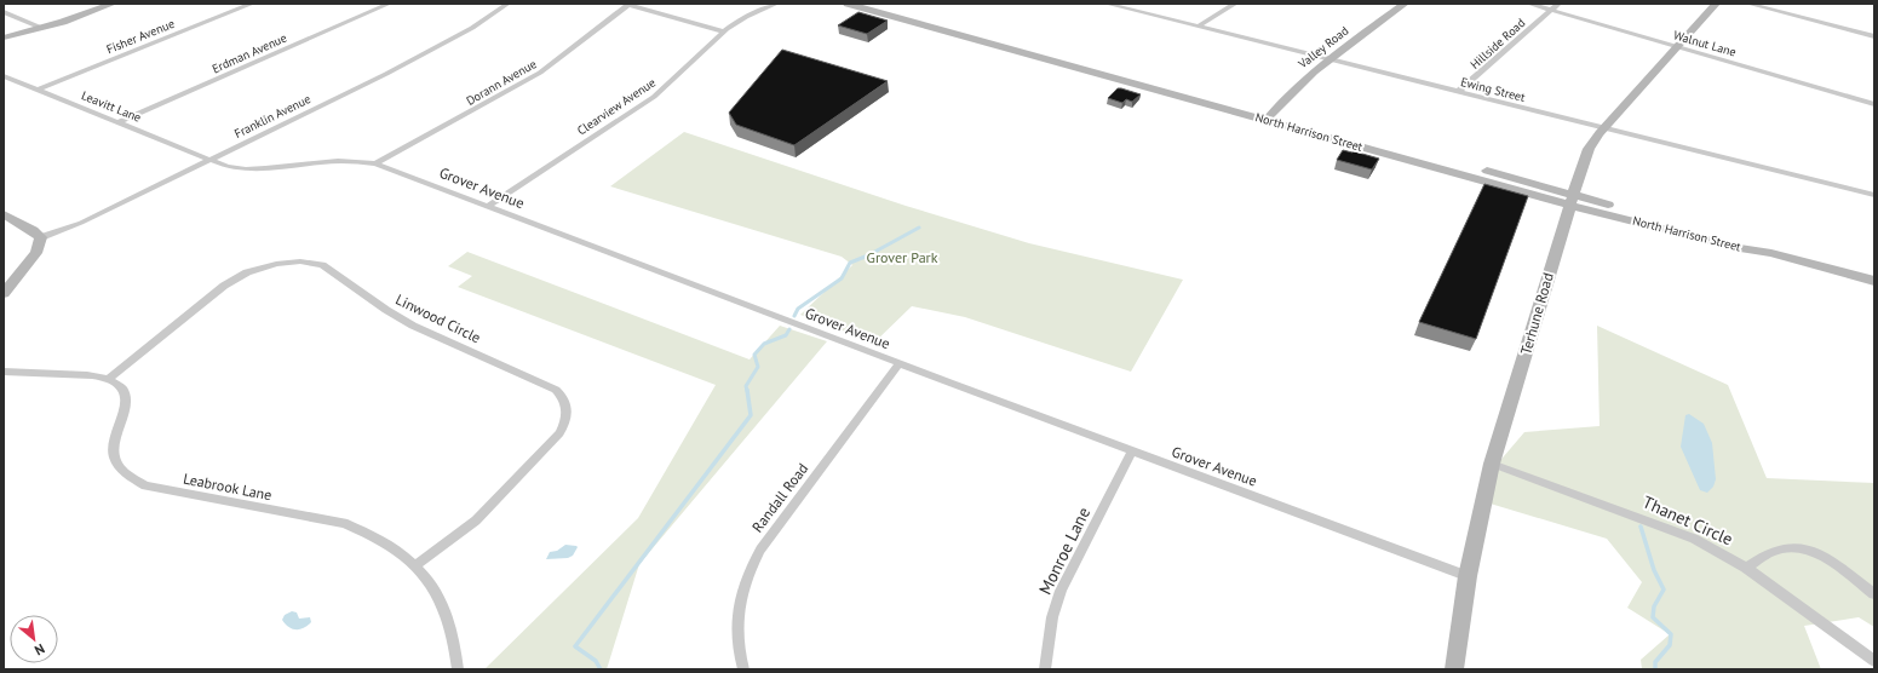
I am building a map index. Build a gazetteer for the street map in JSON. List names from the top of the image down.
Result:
{
  "streets": {
    "street": [
      "Fisher Avenue",
      "Hillside Road",
      "Walnut Lane",
      "Valley Road",
      "Erdman Avenue",
      "Dorann Avenue",
      "Ewing Street",
      "Leavitt Lane",
      "Clearview Avenue",
      "Franklin Avenue",
      "North Harrison Street",
      "Grover Avenue",
      "Terhune Road",
      "Linwood Circle",
      "Leabrook Lane",
      "Randall Road",
      "Thanet Circle",
      "Monroe Lane"
    ]
  },
  "crossings": [
    ["Fisher Avenue", "Leavitt Lane"],
    ["Hillside Road", "Walnut Lane"],
    ["Hillside Road", "Ewing Street"],
    ["Walnut Lane", "Terhune Road"],
    ["Valley Road", "Ewing Street"],
    ["Valley Road", "North Harrison Street"],
    ["Erdman Avenue", "Leavitt Lane"],
    ["Dorann Avenue", "Grover Avenue"],
    ["Ewing Street", "Terhune Road"],
    ["Leavitt Lane", "Franklin Avenue"],
    ["Leavitt Lane", "Grover Avenue"],
    ["Clearview Avenue", "Grover Avenue"],
    ["Franklin Avenue", "Grover Avenue"],
    ["North Harrison Street", "Terhune Road"],
    ["Grover Avenue", "Terhune Road"],
    ["Grover Avenue", "Randall Road"],
    ["Grover Avenue", "Monroe Lane"],
    ["Terhune Road", "Thanet Circle"],
    ["Linwood Circle", "Leabrook Lane"]
  ],
  "parks": ["Grover Park"],
  "north": "bottom right"
}
